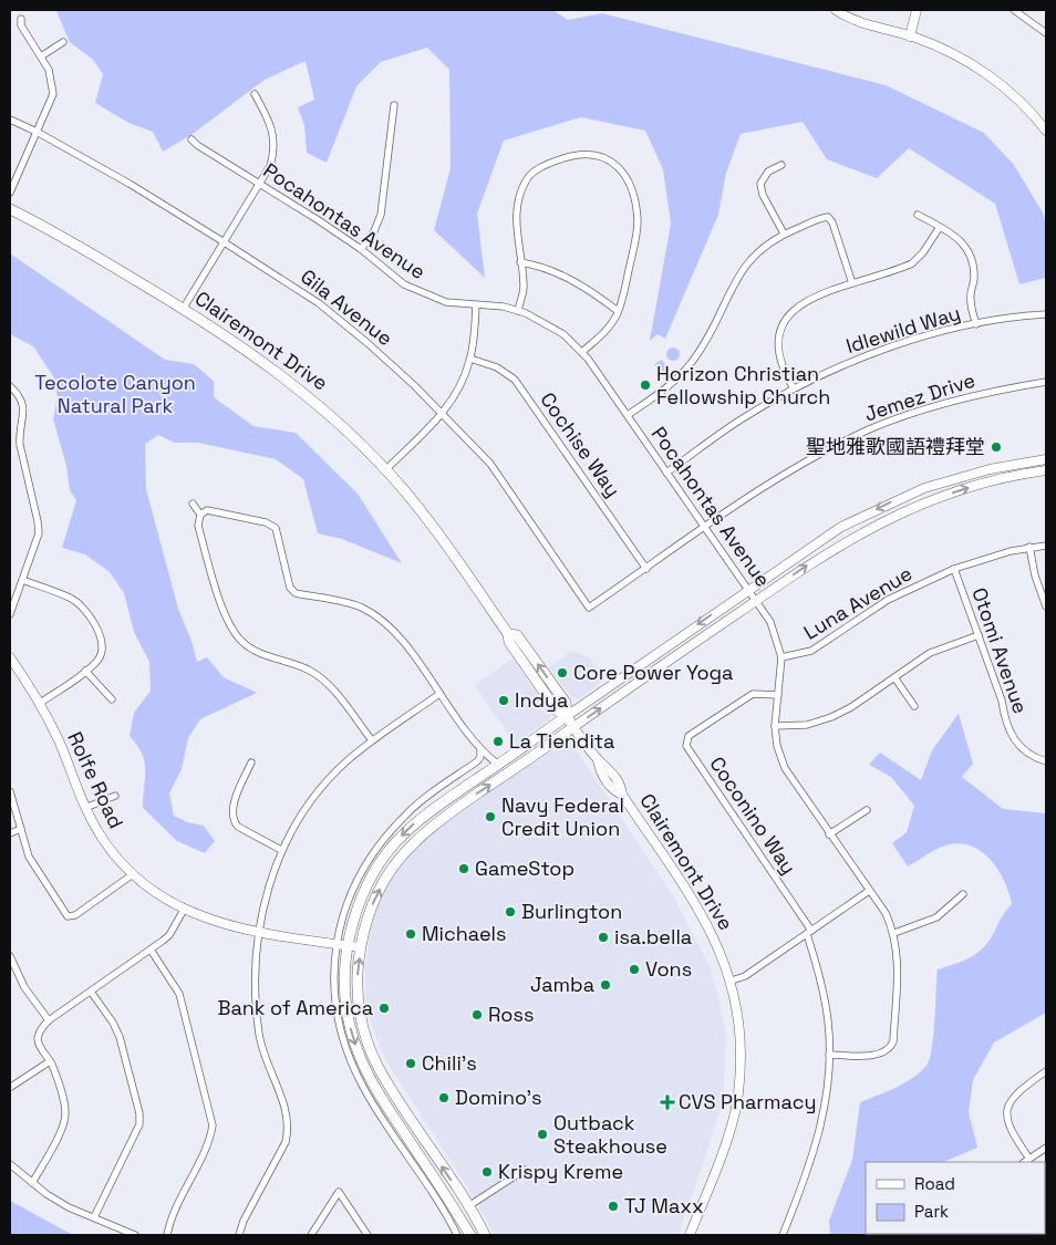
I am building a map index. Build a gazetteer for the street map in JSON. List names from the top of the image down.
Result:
{
  "streets": {
    "main road": ["Clairemont Drive", "Rolfe Road"],
    "street": [
      "Pocahontas Avenue",
      "Gila Avenue",
      "Idlewild Way",
      "Jemez Drive",
      "Cochise Way",
      "Luna Avenue",
      "Otomi Avenue",
      "Coconino Way"
    ]
  },
  "crossings": [
    ["Pocahontas Avenue", "Idlewild Way"],
    ["Pocahontas Avenue", "Jemez Drive"],
    ["Pocahontas Avenue", "Luna Avenue"],
    ["Pocahontas Avenue", "Coconino Way"],
    ["Gila Avenue", "Jemez Drive"],
    ["Jemez Drive", "Cochise Way"],
    ["Luna Avenue", "Otomi Avenue"]
  ],
  "parks": ["Tecolote Canyon Natural Park"],
  "places": {
    "other": [
      "Horizon Christian Fellowship Church",
      "聖地雅歌國語禮拜堂",
      "Core Power Yoga",
      "Indya",
      "La Tiendita",
      "Navy Federal Credit Union",
      "GameStop",
      "Burlington",
      "Michaels",
      "isa.bella",
      "Vons",
      "Jamba",
      "Bank of America",
      "Ross",
      "Chili's",
      "Domino's",
      "Outback Steakhouse",
      "Krispy Kreme",
      "TJ Maxx"
    ],
    "health": ["CVS Pharmacy"]
  },
  "legend": ["Road", "Park"]
}
